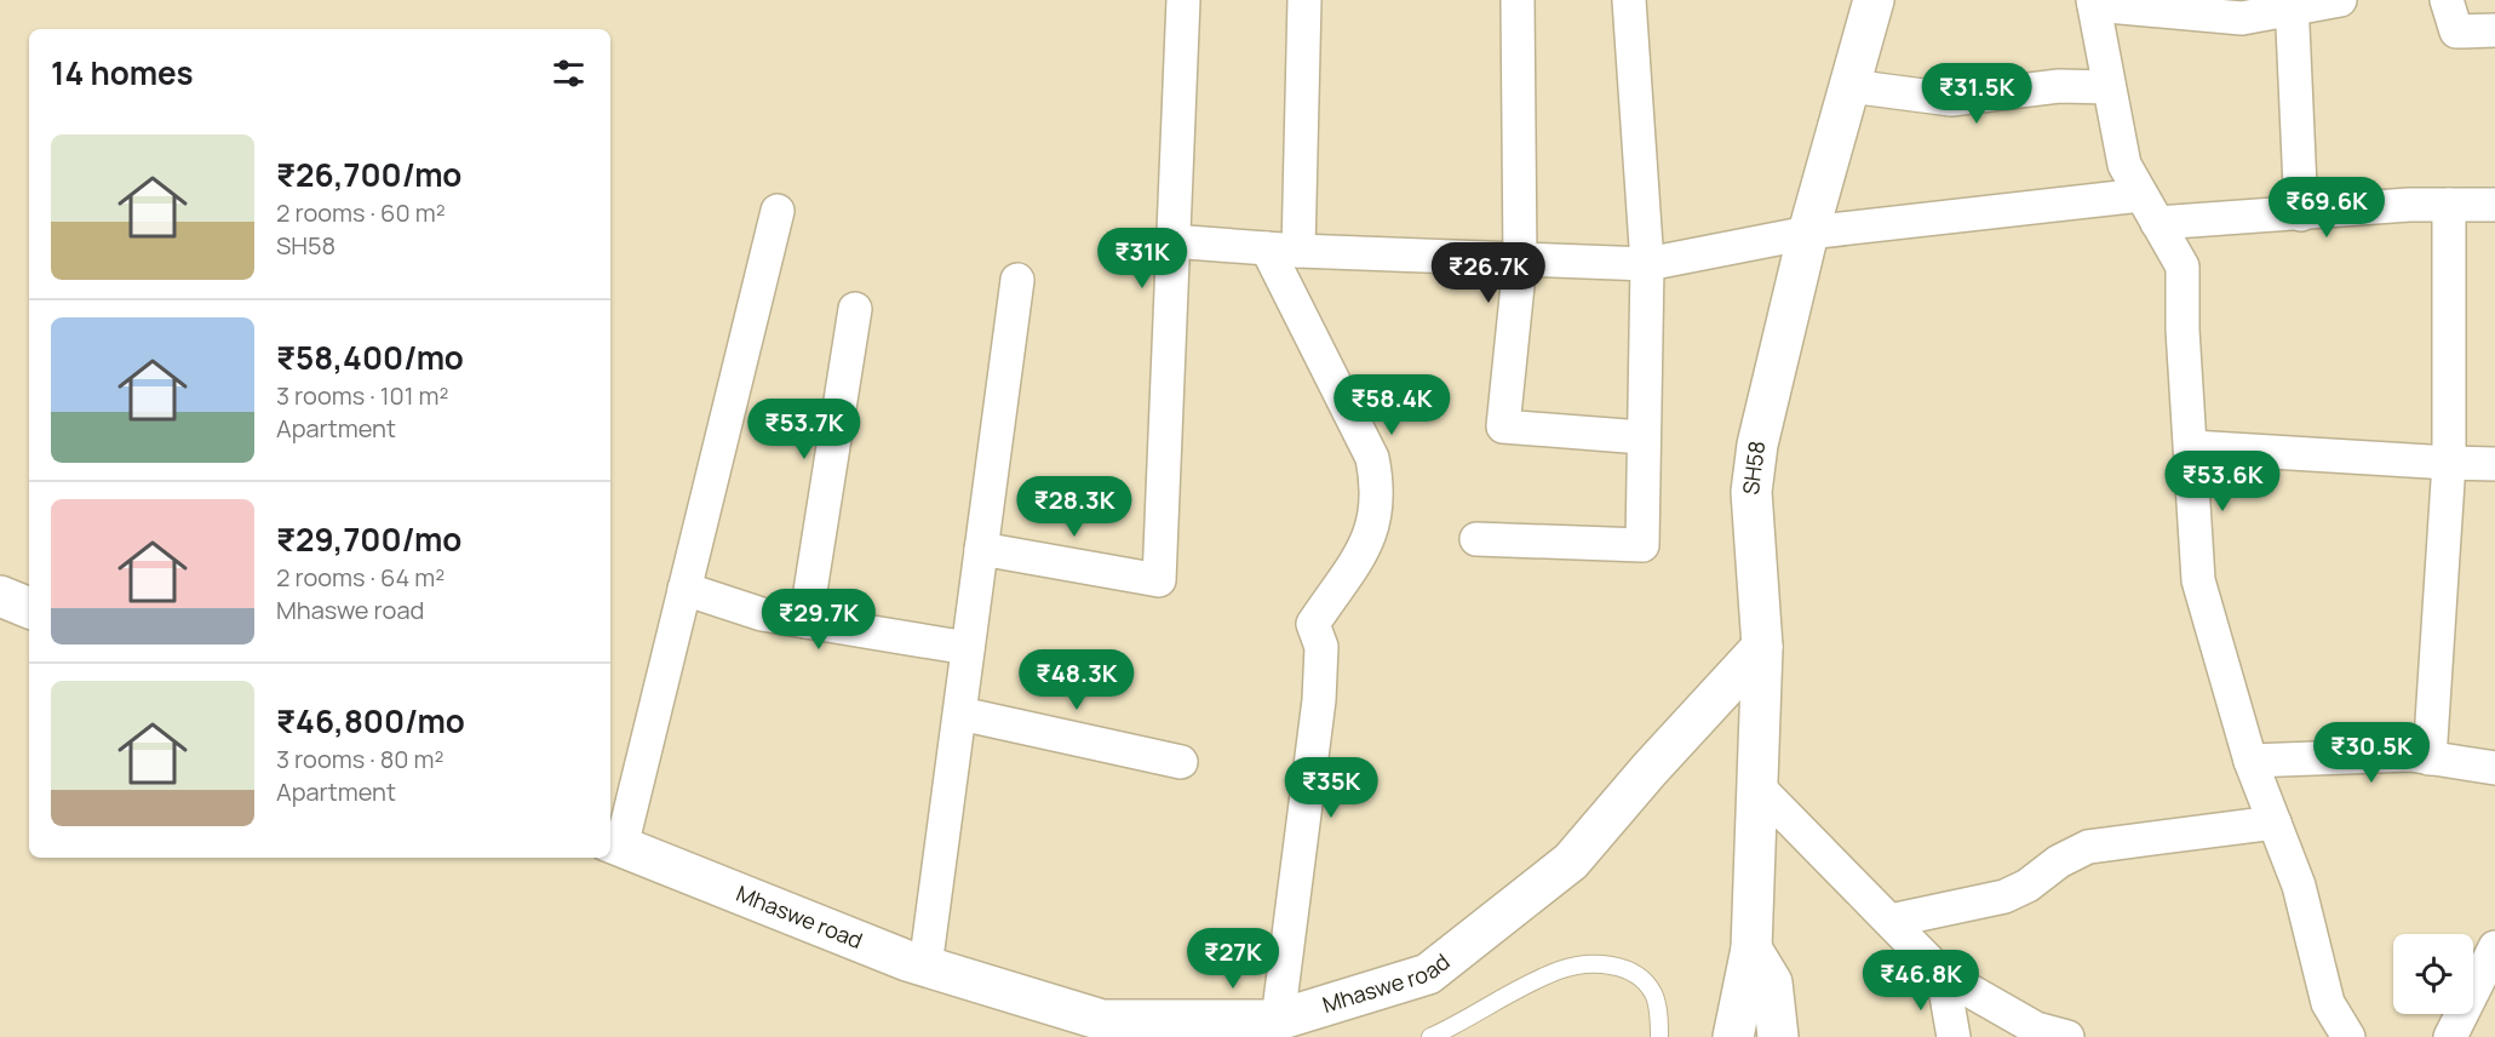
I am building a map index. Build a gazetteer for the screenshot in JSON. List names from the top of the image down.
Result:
{
  "streets": {
    "street": ["SH58", "Mhaswe road"]
  },
  "crossings": [
    ["SH58", "Mhaswe road"]
  ],
  "page": {
    "heading": "14 homes",
    "price": [
      "₹31.5K",
      "₹69.6K",
      "₹31K",
      "₹26.7K",
      "₹58.4K",
      "₹53.7K",
      "₹53.6K",
      "₹28.3K",
      "₹29.7K",
      "₹48.3K",
      "₹30.5K",
      "₹35K",
      "₹27K",
      "₹46.8K"
    ],
    "list": [
      {
        "name": "₹26,700/mo",
        "note": "2 rooms · 60 m² · SH58"
      },
      {
        "name": "₹58,400/mo",
        "note": "3 rooms · 101 m² · Apartment"
      },
      {
        "name": "₹29,700/mo",
        "note": "2 rooms · 64 m² · Mhaswe road"
      },
      {
        "name": "₹46,800/mo",
        "note": "3 rooms · 80 m² · Apartment"
      }
    ]
  }
}
